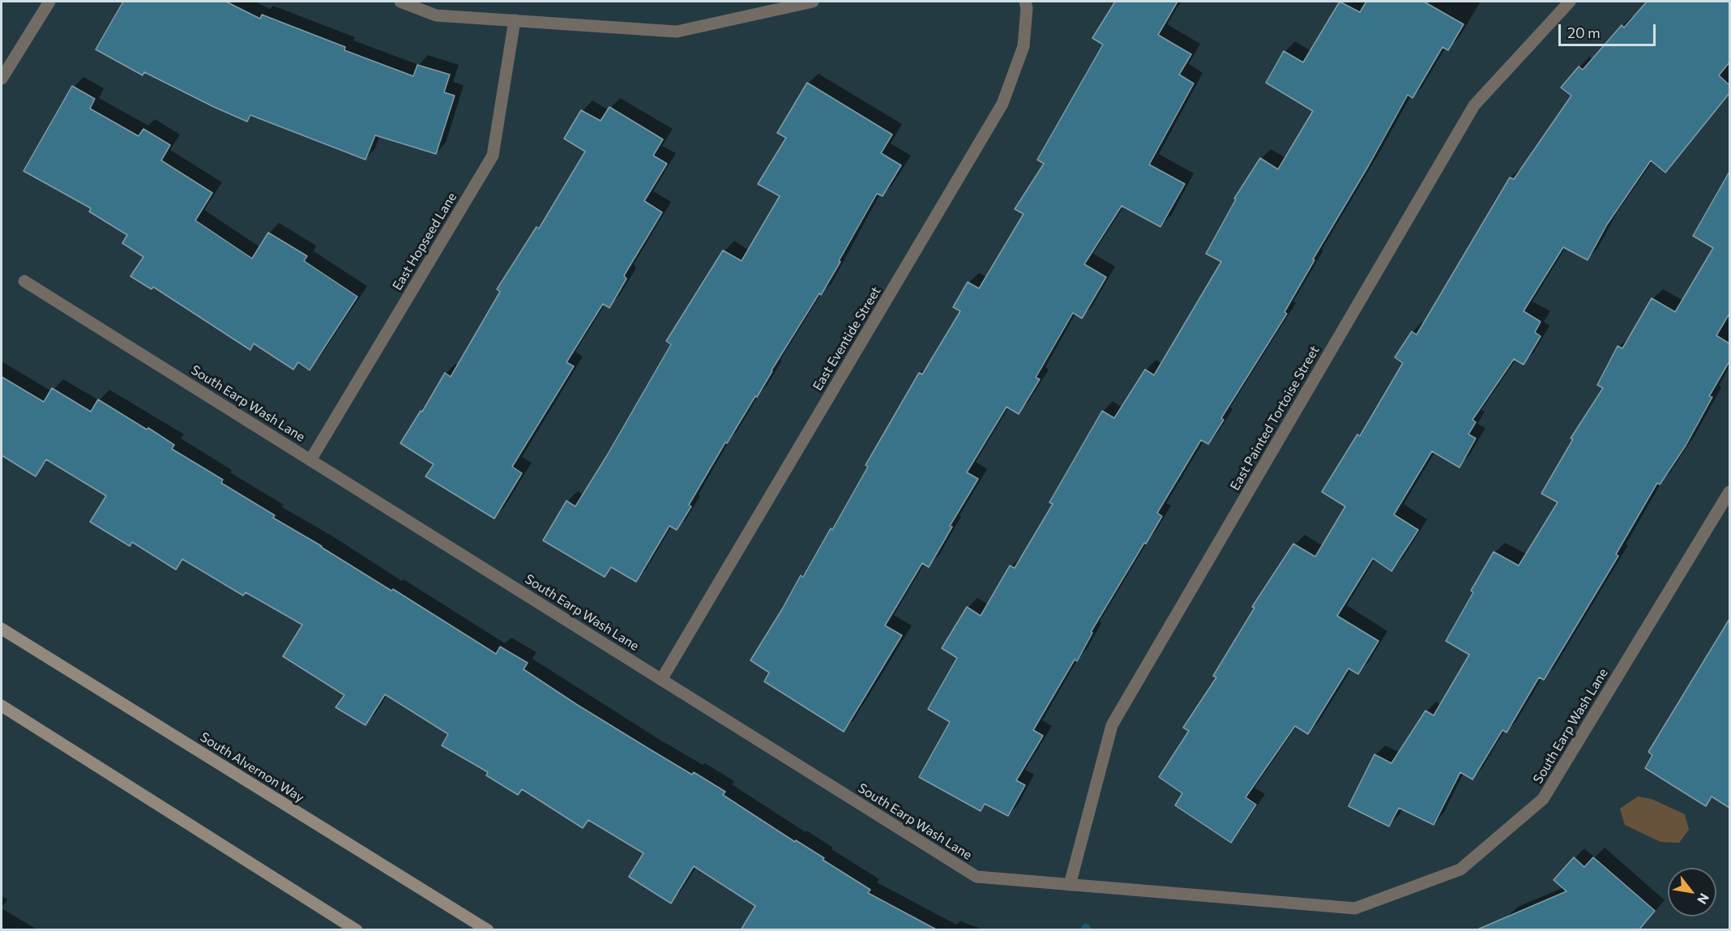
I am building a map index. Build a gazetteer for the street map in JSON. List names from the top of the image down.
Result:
{
  "streets": {
    "main road": ["South Alvernon Way"],
    "street": [
      "East Hopseed Lane",
      "East Eventide Street",
      "South Earp Wash Lane",
      "East Painted Tortoise Street"
    ]
  },
  "crossings": [
    ["East Hopseed Lane", "South Earp Wash Lane"],
    ["East Eventide Street", "South Earp Wash Lane"],
    ["South Earp Wash Lane", "East Painted Tortoise Street"]
  ],
  "scale_bar": "20 m",
  "north": "bottom right"
}
